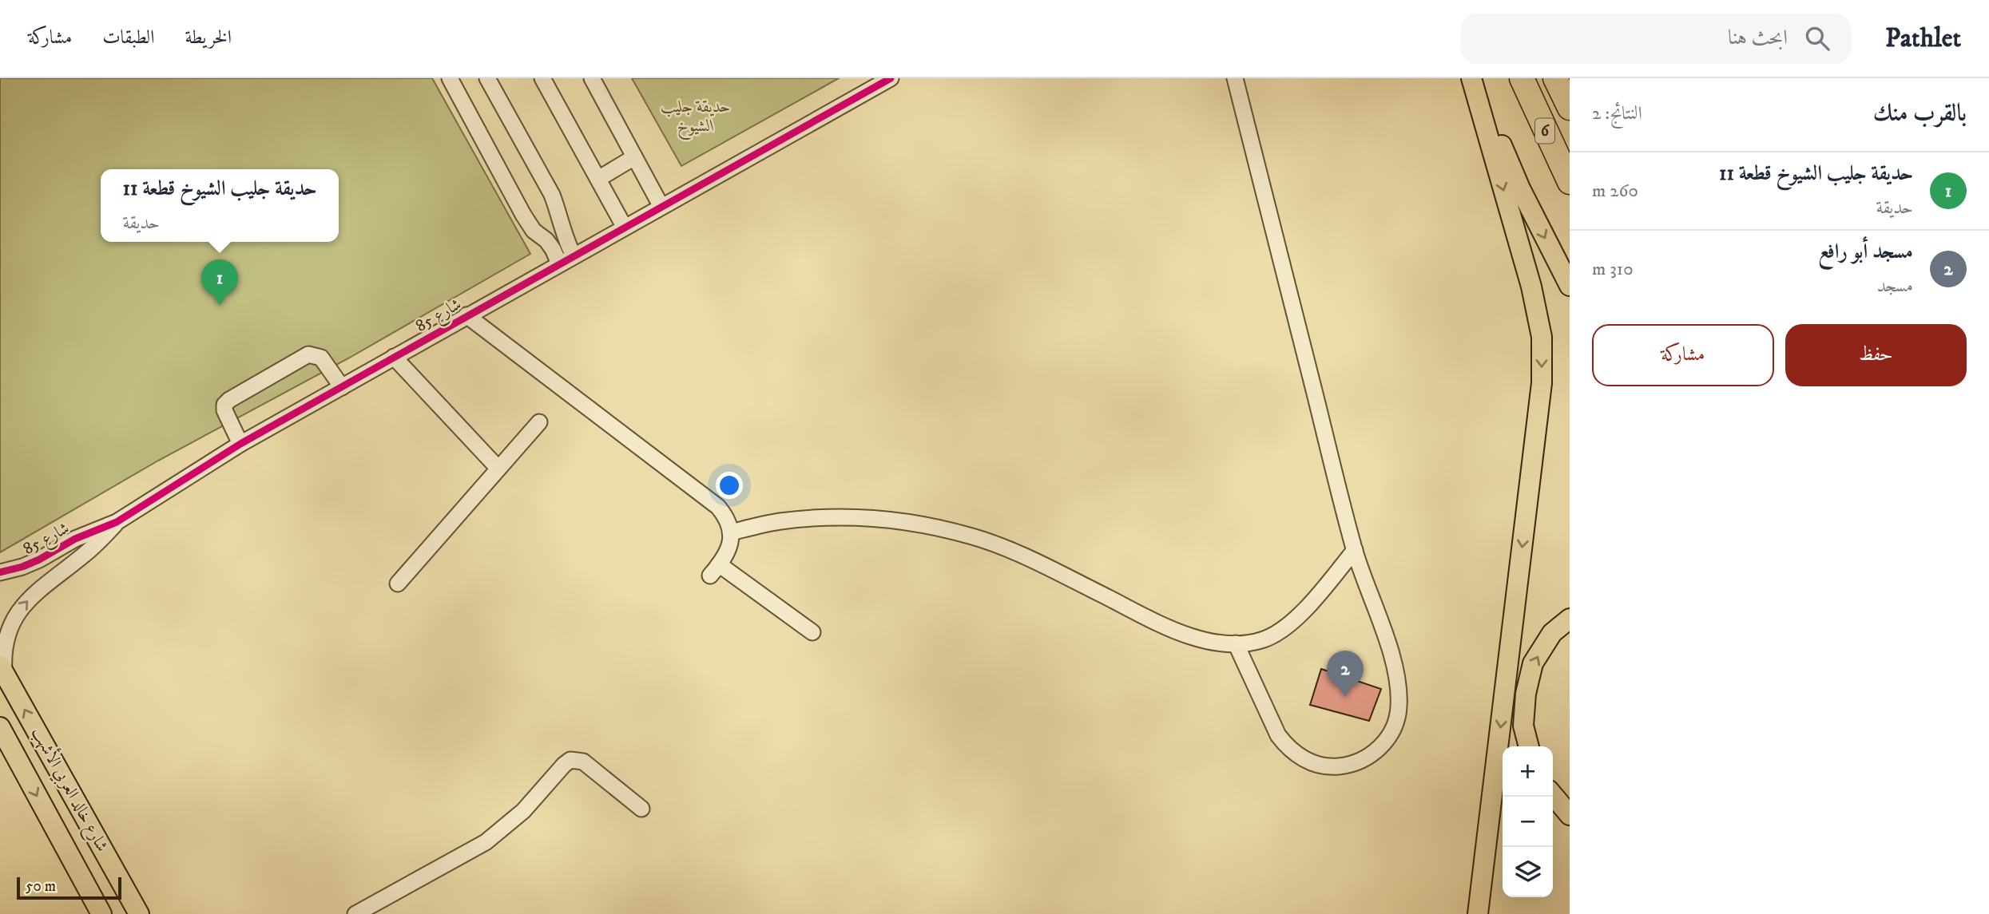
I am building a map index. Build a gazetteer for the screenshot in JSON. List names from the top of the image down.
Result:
{
  "streets": {
    "highway": ["6"],
    "main road": ["شارع خالد العربي الأشهب"],
    "street": ["شارع 85"]
  },
  "crossings": [
    ["شارع 85", "شارع خالد العربي الأشهب"]
  ],
  "parks": ["حديقة جليب الشيوخ"],
  "scale_bar": "50 m",
  "page": {
    "header": "Pathlet",
    "search": "ابحث هنا",
    "nav": ["الخريطة", "الطبقات", "مشاركة"],
    "heading": ["بالقرب منك", "النتائج: 2"],
    "list": [
      {
        "mark": "1",
        "name": "حديقة جليب الشيوخ قطعة 11",
        "note": "حديقة",
        "value": "260 m"
      },
      {
        "mark": "2",
        "name": "مسجد أبو رافع",
        "note": "مسجد",
        "value": "310 m"
      }
    ],
    "popup": ["حديقة جليب الشيوخ قطعة 11", "حديقة"],
    "pins": ["1", "2"],
    "buttons": ["حفظ", "مشاركة"],
    "map_buttons": ["+", "−"],
    "scale": "50 m"
  }
}
